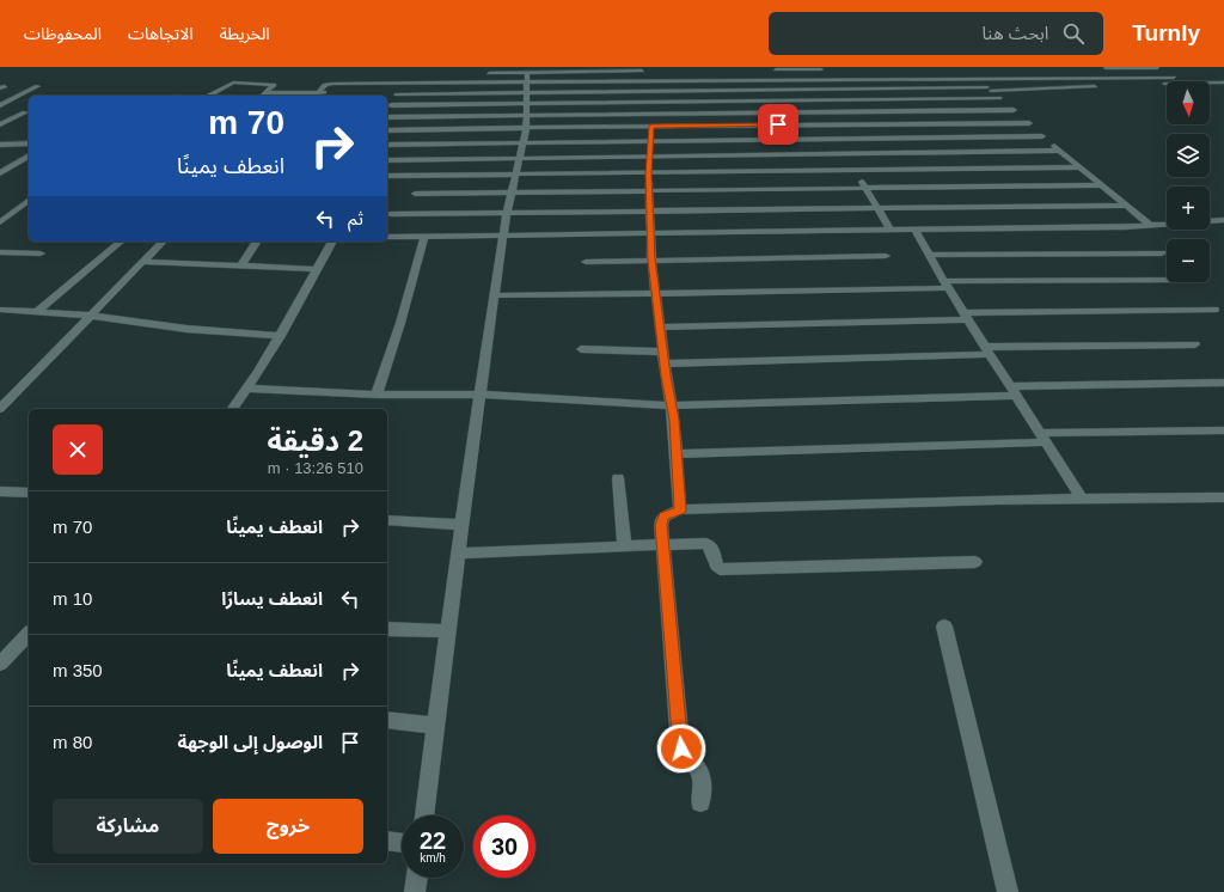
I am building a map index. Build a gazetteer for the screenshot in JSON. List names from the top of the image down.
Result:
{
  "north": "bottom",
  "page": {
    "header": "Turnly",
    "search": "ابحث هنا",
    "nav": ["الخريطة", "الاتجاهات", "المحفوظات"],
    "map_buttons": ["+", "−"],
    "turn": ["70 m", "انعطف يمينًا"],
    "then": "ثم",
    "heading": ["2 دقيقة", "510 m · 13:26"],
    "list": [
      {
        "name": "انعطف يمينًا",
        "value": "70 m"
      },
      {
        "name": "انعطف يسارًا",
        "value": "10 m"
      },
      {
        "name": "انعطف يمينًا",
        "value": "350 m"
      },
      {
        "name": "الوصول إلى الوجهة",
        "value": "80 m"
      }
    ],
    "buttons": ["خروج", "مشاركة"],
    "speed": "22 km/h",
    "limit": "30"
  }
}
